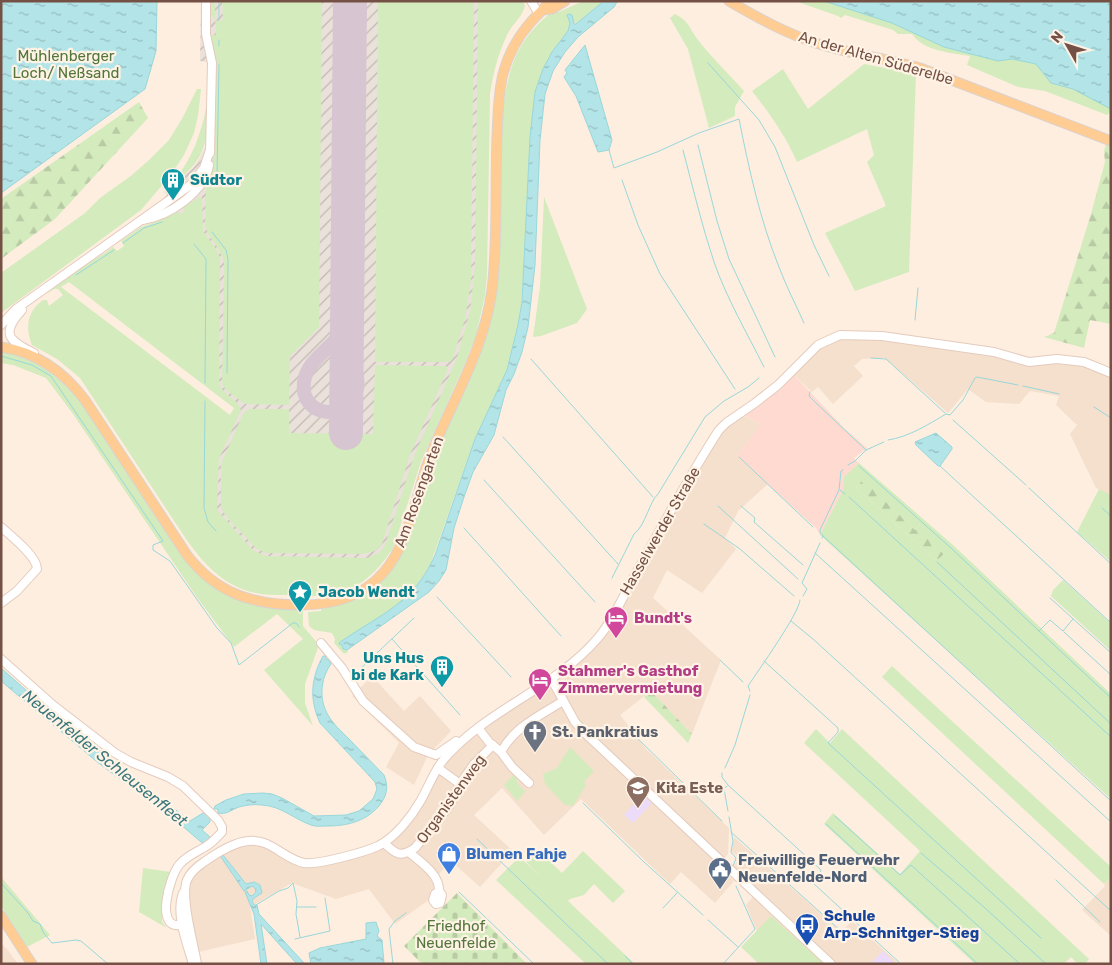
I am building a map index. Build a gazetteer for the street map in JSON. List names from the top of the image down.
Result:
{
  "streets": {
    "main road": ["An der Alten Süderelbe", "Am Rosengarten"],
    "street": ["Hasselwerder Straße", "Organistenweg"]
  },
  "crossings": [
    ["Hasselwerder Straße", "Organistenweg"]
  ],
  "water": ["Neuenfelder Schleusenfleet"],
  "parks": ["Mühlenberger Loch/ Neßsand", "Friedhof Neuenfelde"],
  "places": {
    "building": ["Südtor", "Uns Hus bi de Kark"],
    "place": ["Jacob Wendt"],
    "hotel": ["Bundt's", "Stahmer's Gasthof Zimmervermietung"],
    "church": ["St. Pankratius"],
    "school or university": ["Kita Este"],
    "shop": ["Blumen Fahje"],
    "public building": ["Freiwillige Feuerwehr Neuenfelde-Nord"],
    "bus stop": ["Schule Arp-Schnitger-Stieg"]
  },
  "north": "top left"
}
